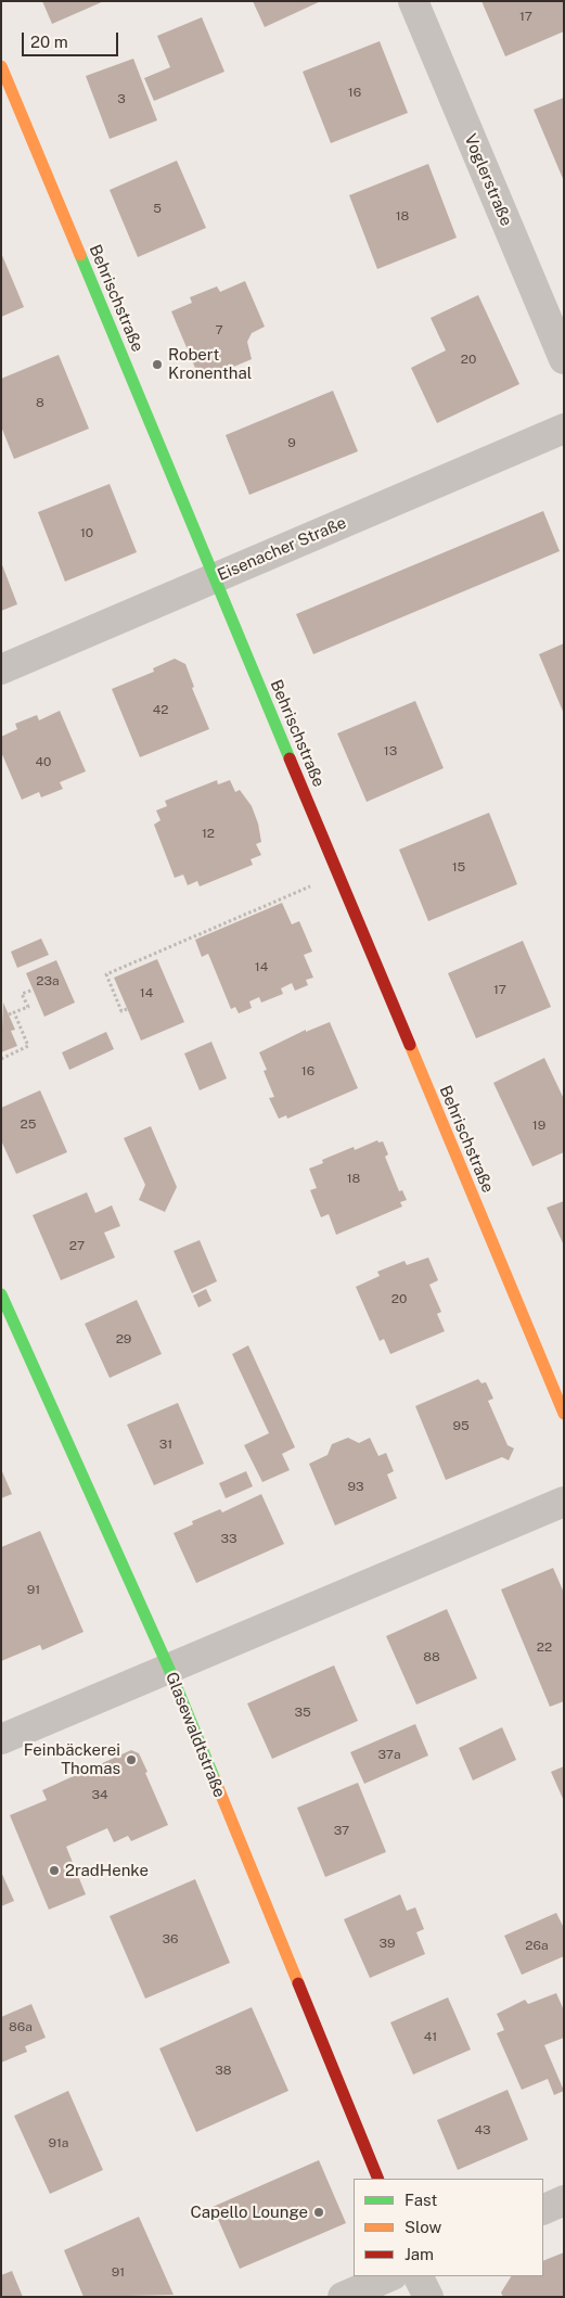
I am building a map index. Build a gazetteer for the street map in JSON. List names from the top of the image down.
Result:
{
  "streets": {
    "street": [
      "Voglerstraße",
      "Behrischstraße",
      "Eisenacher Straße",
      "Glasewaldtstraße"
    ]
  },
  "crossings": [
    ["Behrischstraße", "Eisenacher Straße"]
  ],
  "places": [
    "Robert Kronenthal",
    "Feinbäckerei Thomas",
    "2radHenke",
    "Capello Lounge"
  ],
  "house_numbers": [
    "17",
    "16",
    "3",
    "5",
    "18",
    "7",
    "20",
    "8",
    "9",
    "10",
    "42",
    "13",
    "40",
    "12",
    "15",
    "14",
    "23a",
    "17",
    "14",
    "16",
    "25",
    "19",
    "18",
    "27",
    "20",
    "29",
    "95",
    "31",
    "93",
    "33",
    "91",
    "22",
    "88",
    "35",
    "37a",
    "34",
    "37",
    "36",
    "39",
    "26a",
    "86a",
    "41",
    "38",
    "43",
    "91a",
    "91"
  ],
  "legend": ["Fast", "Slow", "Jam"],
  "scale_bar": "20 m"
}
